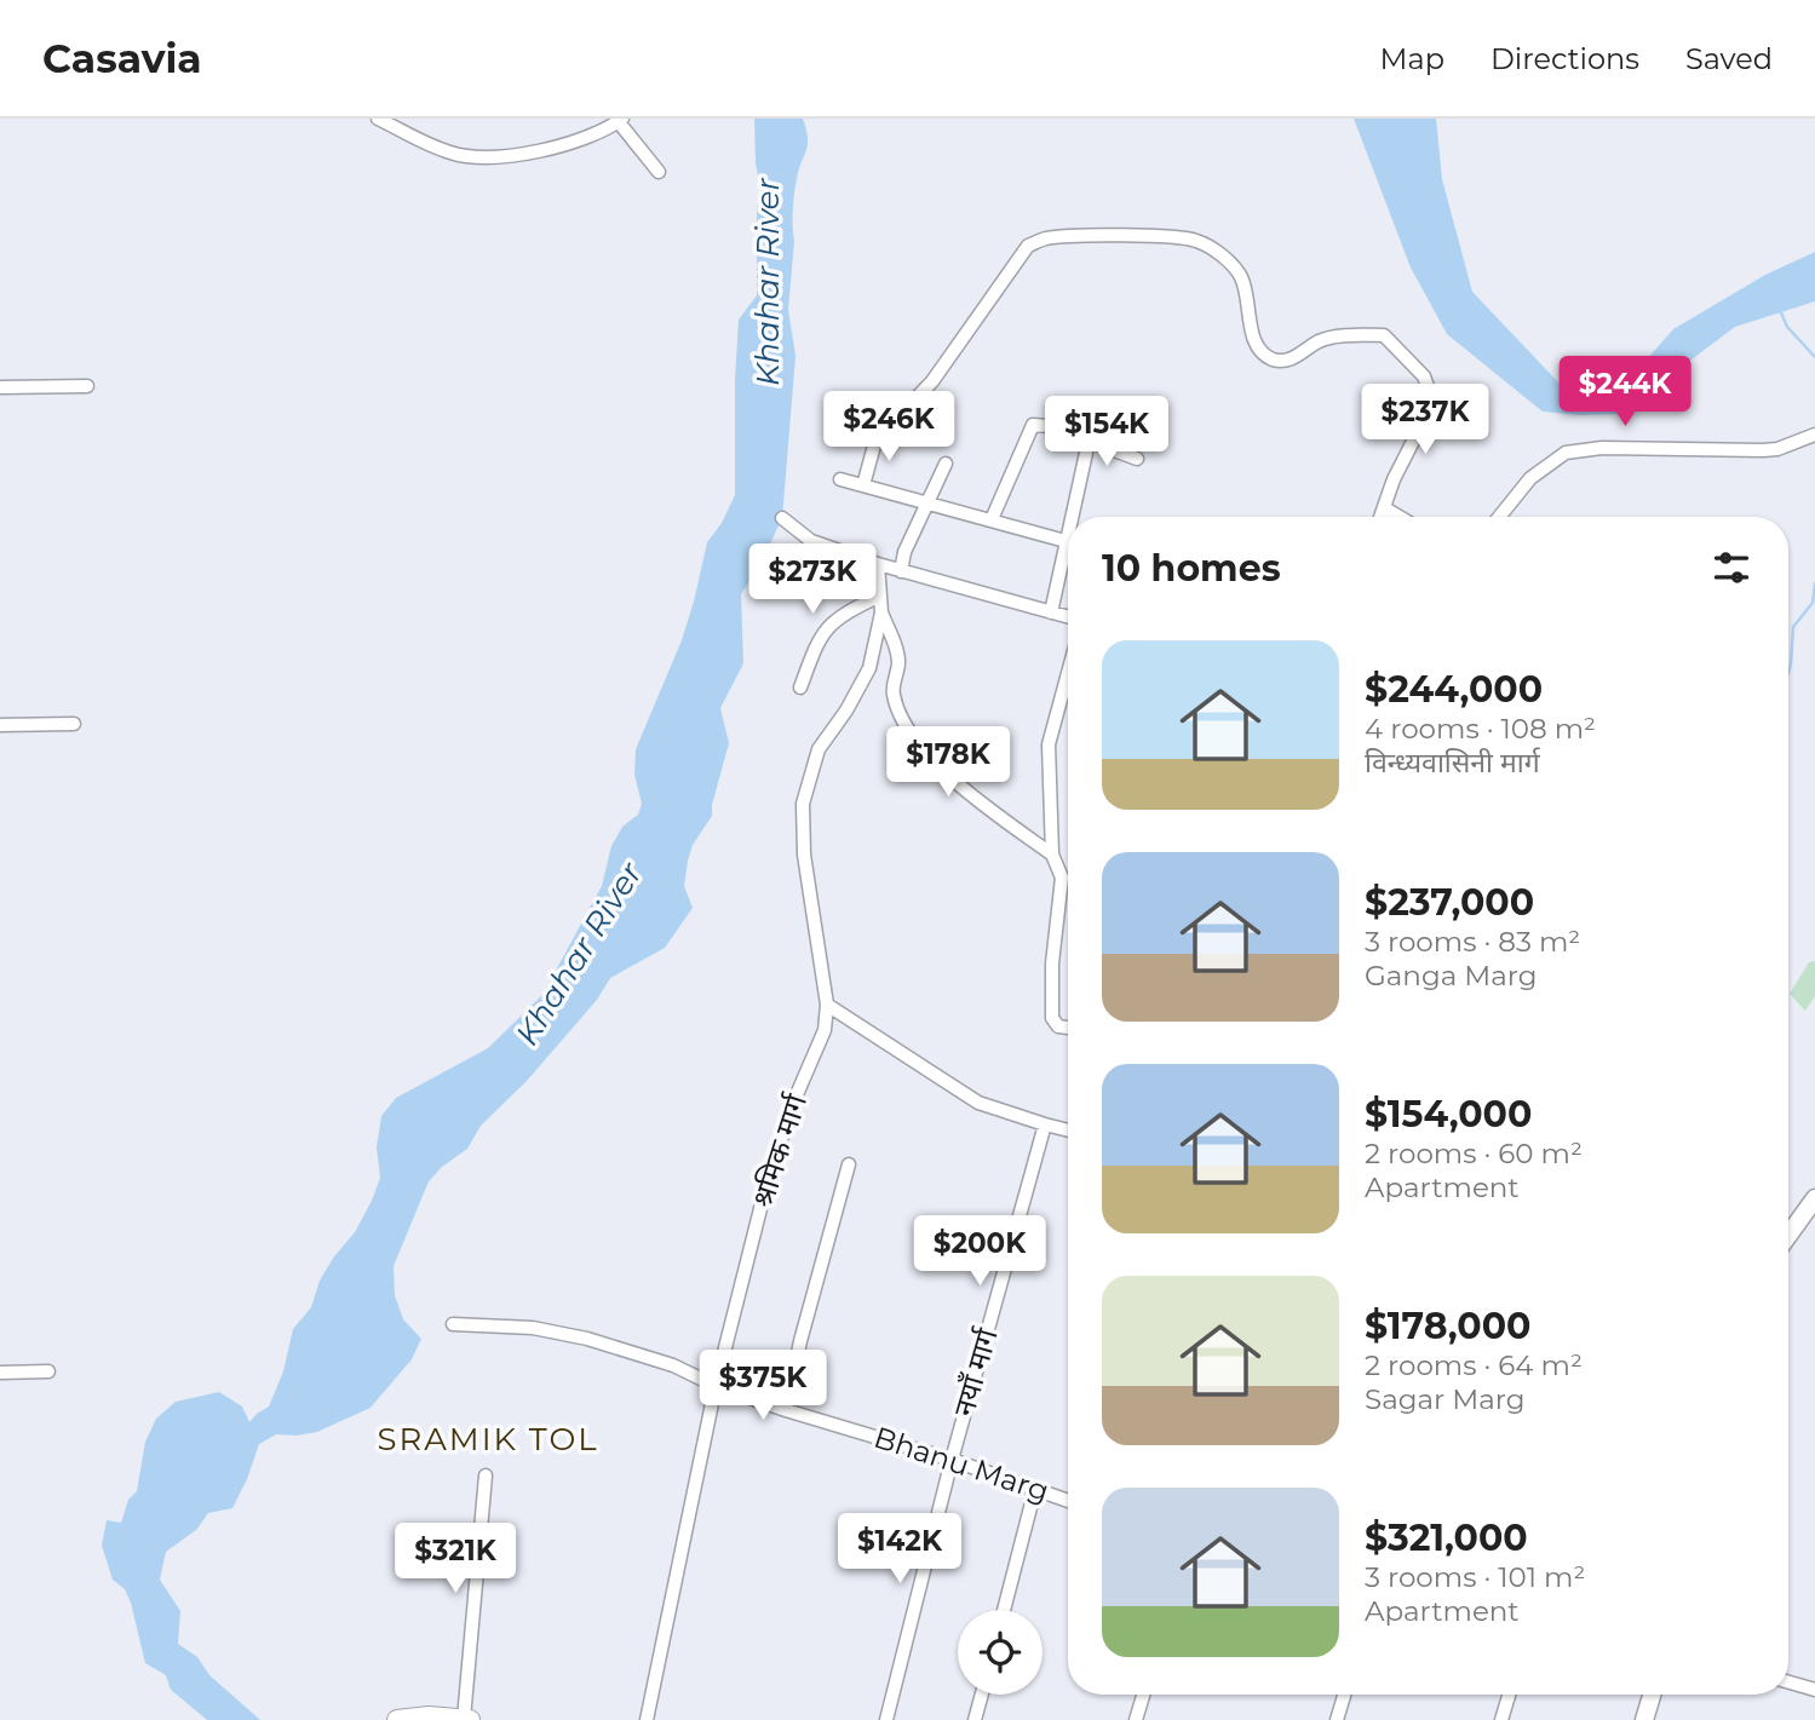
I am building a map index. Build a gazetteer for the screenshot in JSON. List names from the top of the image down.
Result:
{
  "streets": {
    "street": ["श्रमिक मार्ग", "नयाँ मार्ग", "Bhanu Marg"]
  },
  "crossings": [
    ["श्रमिक मार्ग", "Bhanu Marg"],
    ["नयाँ मार्ग", "Bhanu Marg"]
  ],
  "districts": ["SRAMIK TOL"],
  "water": ["Khahar River"],
  "page": {
    "header": "Casavia",
    "nav": ["Map", "Directions", "Saved"],
    "price": [
      "$244K",
      "$237K",
      "$246K",
      "$154K",
      "$273K",
      "$178K",
      "$200K",
      "$375K",
      "$142K",
      "$321K"
    ],
    "heading": "10 homes",
    "list": [
      {
        "name": "$244,000",
        "note": "4 rooms · 108 m² · विन्ध्यवासिनी मार्ग"
      },
      {
        "name": "$237,000",
        "note": "3 rooms · 83 m² · Ganga Marg"
      },
      {
        "name": "$154,000",
        "note": "2 rooms · 60 m² · Apartment"
      },
      {
        "name": "$178,000",
        "note": "2 rooms · 64 m² · Sagar Marg"
      },
      {
        "name": "$321,000",
        "note": "3 rooms · 101 m² · Apartment"
      }
    ]
  }
}
